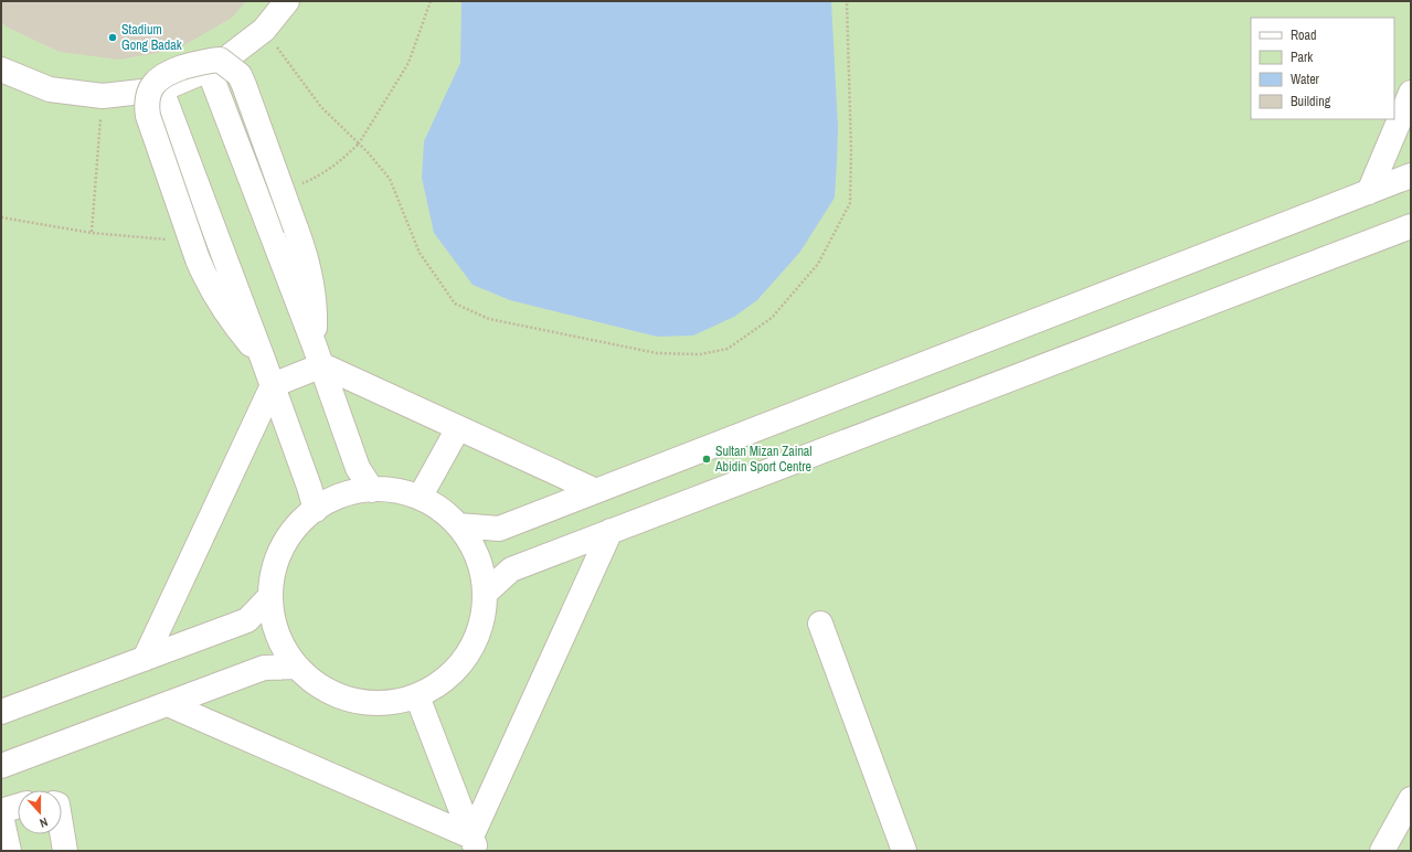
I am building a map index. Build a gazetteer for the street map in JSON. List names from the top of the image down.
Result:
{
  "places": ["Stadium Gong Badak", "Sultan Mizan Zainal Abidin Sport Centre"],
  "legend": [
    "Road",
    "Park",
    "Water",
    "Building"
  ],
  "north": "bottom"
}
